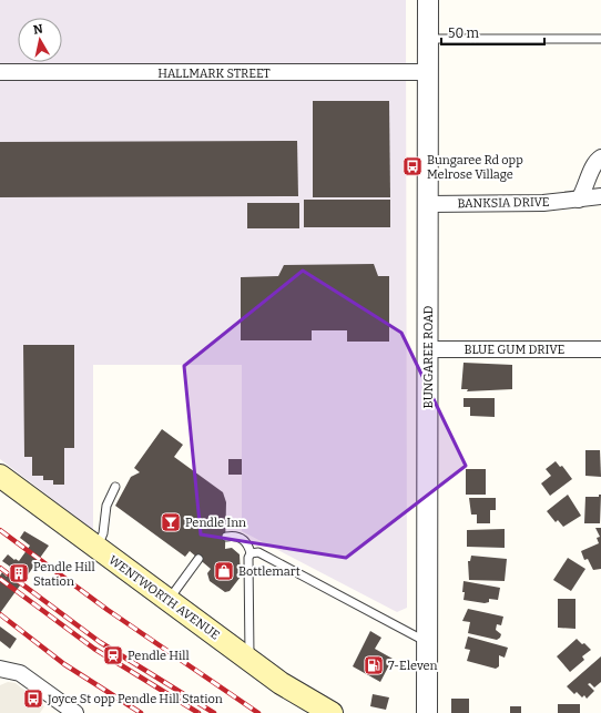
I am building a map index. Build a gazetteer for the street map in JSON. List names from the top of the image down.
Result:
{
  "streets": {
    "main road": ["WENTWORTH AVENUE"],
    "street": [
      "HALLMARK STREET",
      "BANKSIA DRIVE",
      "BLUE GUM DRIVE",
      "BUNGAREE ROAD"
    ]
  },
  "crossings": [
    ["HALLMARK STREET", "BUNGAREE ROAD"],
    ["BANKSIA DRIVE", "BUNGAREE ROAD"],
    ["BLUE GUM DRIVE", "BUNGAREE ROAD"]
  ],
  "places": {
    "bus stop": ["Bungaree Rd opp Melrose Village", "Joyce St opp Pendle Hill Station"],
    "bar": ["Pendle Inn"],
    "shop": ["Bottlemart"],
    "building": ["Pendle Hill Station"],
    "station": ["Pendle Hill"],
    "fuel station": ["7-Eleven"]
  },
  "scale_bar": "50 m",
  "north": "top"
}
